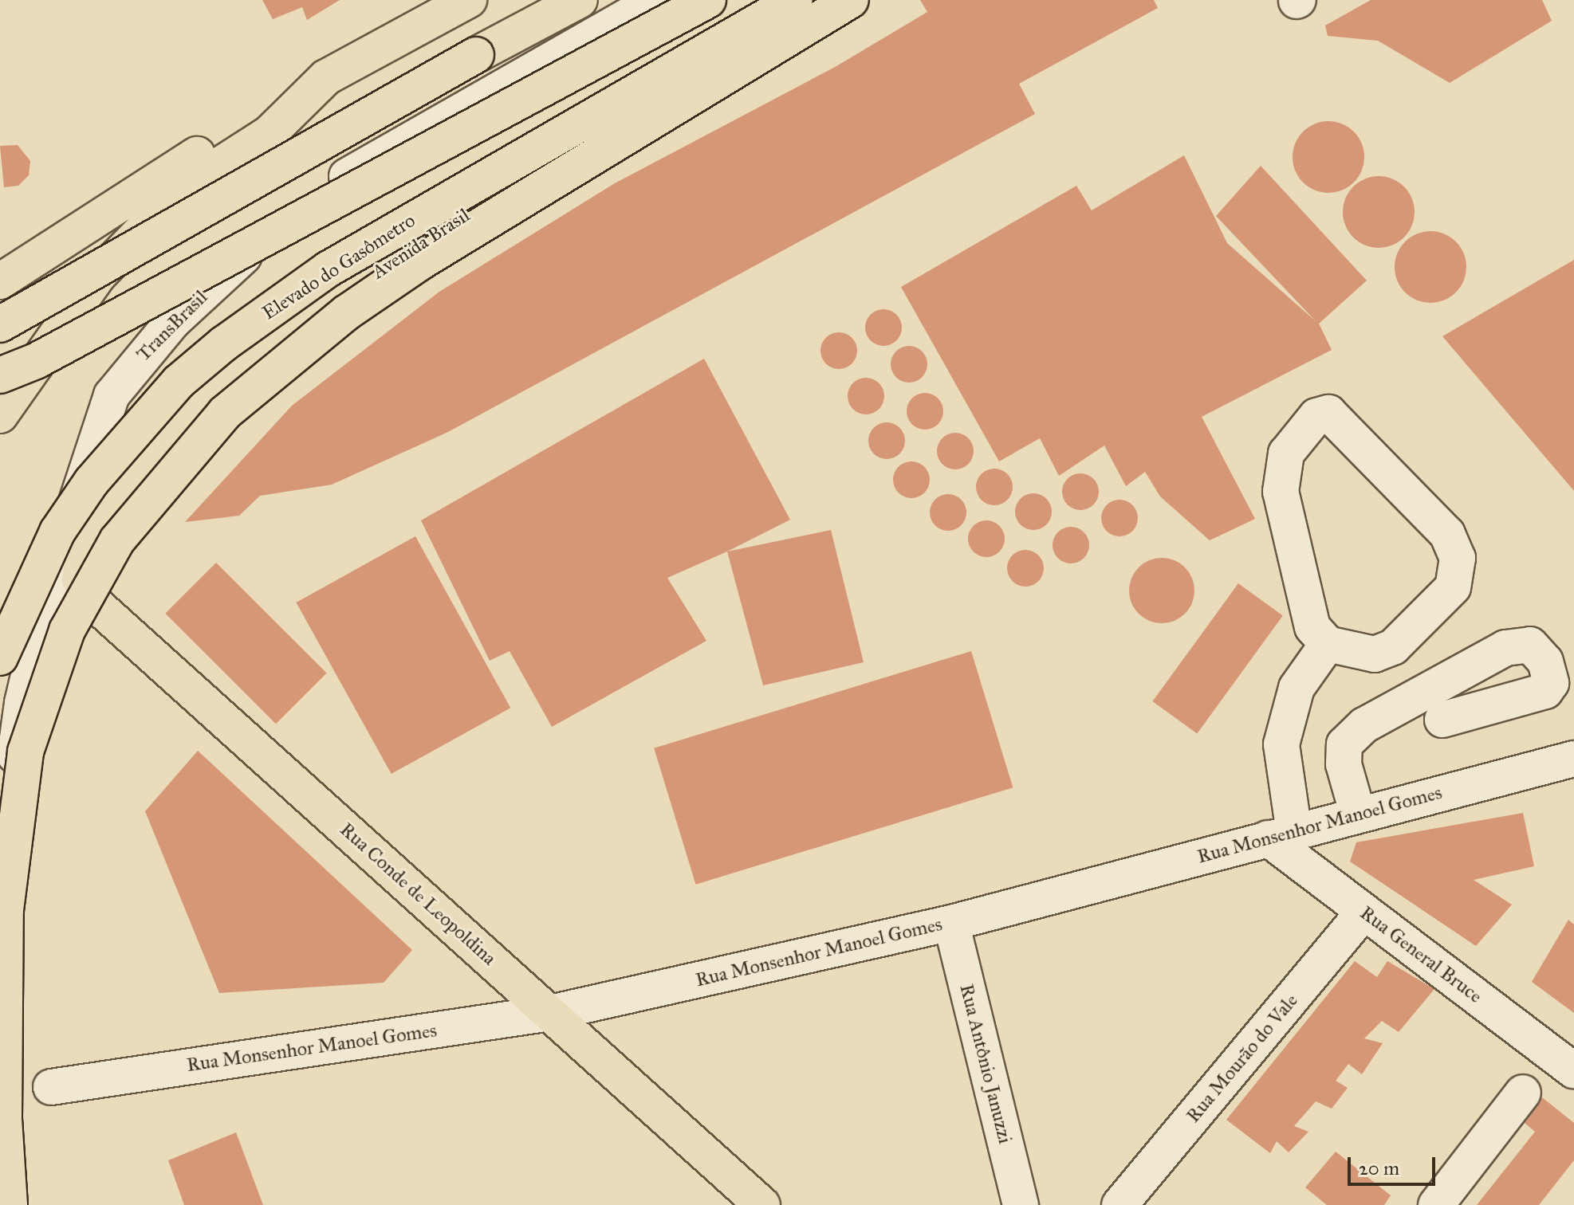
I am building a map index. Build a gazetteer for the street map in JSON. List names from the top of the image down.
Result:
{
  "streets": {
    "main road": ["Avenida Brasil", "Elevado do Gasômetro", "Rua Conde de Leopoldina"],
    "street": [
      "TransBrasil",
      "Rua Monsenhor Manoel Gomes",
      "Rua General Bruce",
      "Rua Mourão do Vale",
      "Rua Antônio Januzzi"
    ]
  },
  "crossings": [
    ["Avenida Brasil", "TransBrasil"],
    ["Avenida Brasil", "Rua Conde de Leopoldina"],
    ["TransBrasil", "Rua Conde de Leopoldina"],
    ["Rua Monsenhor Manoel Gomes", "Rua Conde de Leopoldina"],
    ["Rua Monsenhor Manoel Gomes", "Rua General Bruce"],
    ["Rua Monsenhor Manoel Gomes", "Rua Antônio Januzzi"],
    ["Rua General Bruce", "Rua Mourão do Vale"]
  ],
  "scale_bar": "20 m"
}
